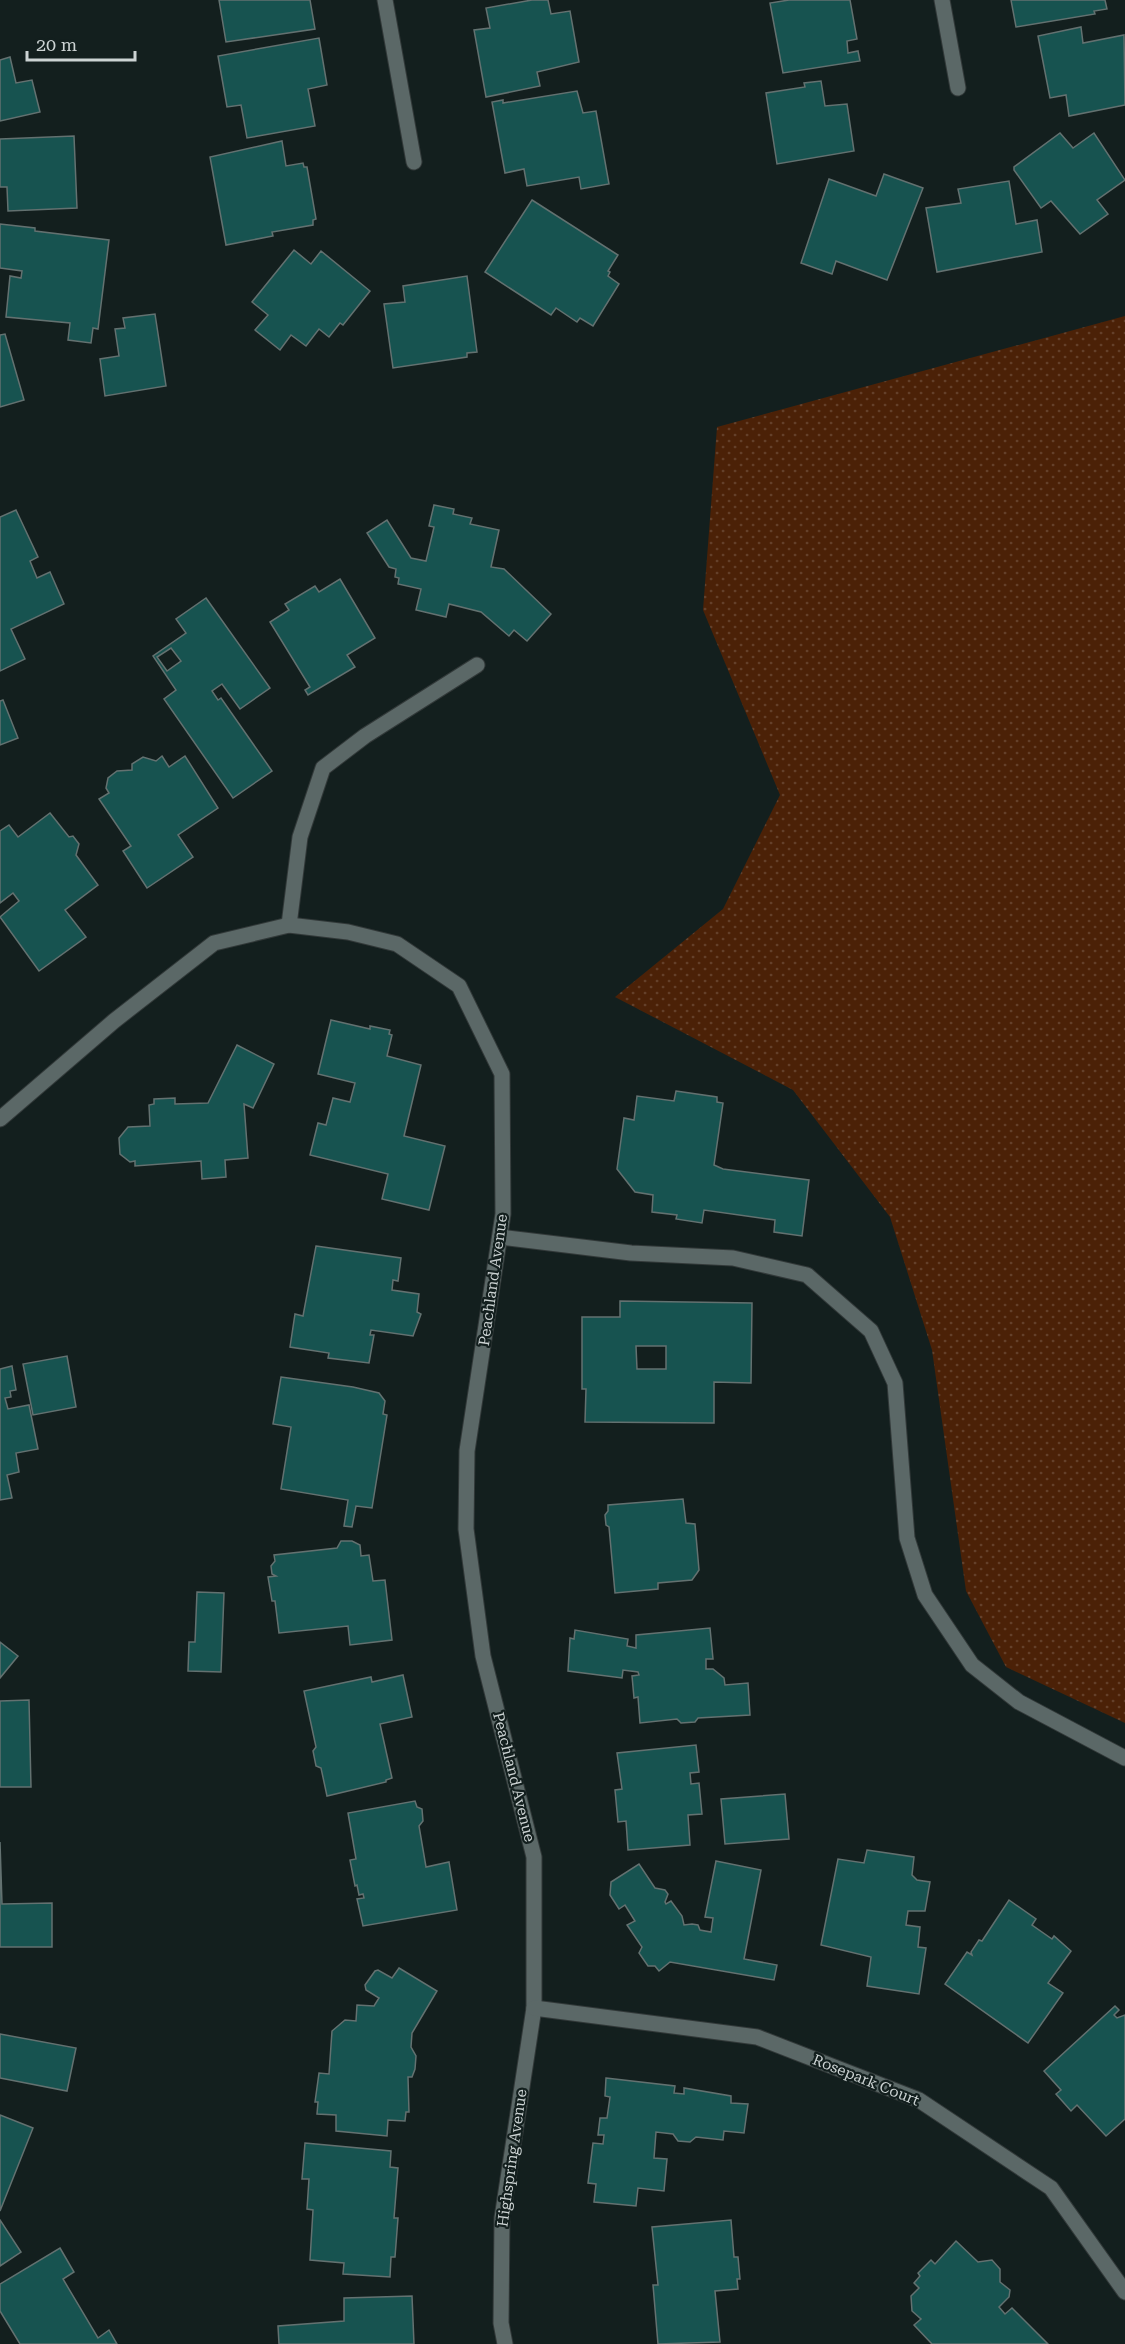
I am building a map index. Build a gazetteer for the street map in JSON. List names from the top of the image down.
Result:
{
  "streets": {
    "street": ["Peachland Avenue", "Rosepark Court", "Highspring Avenue"]
  },
  "crossings": [
    ["Peachland Avenue", "Rosepark Court"],
    ["Peachland Avenue", "Highspring Avenue"],
    ["Rosepark Court", "Highspring Avenue"]
  ],
  "scale_bar": "20 m"
}
